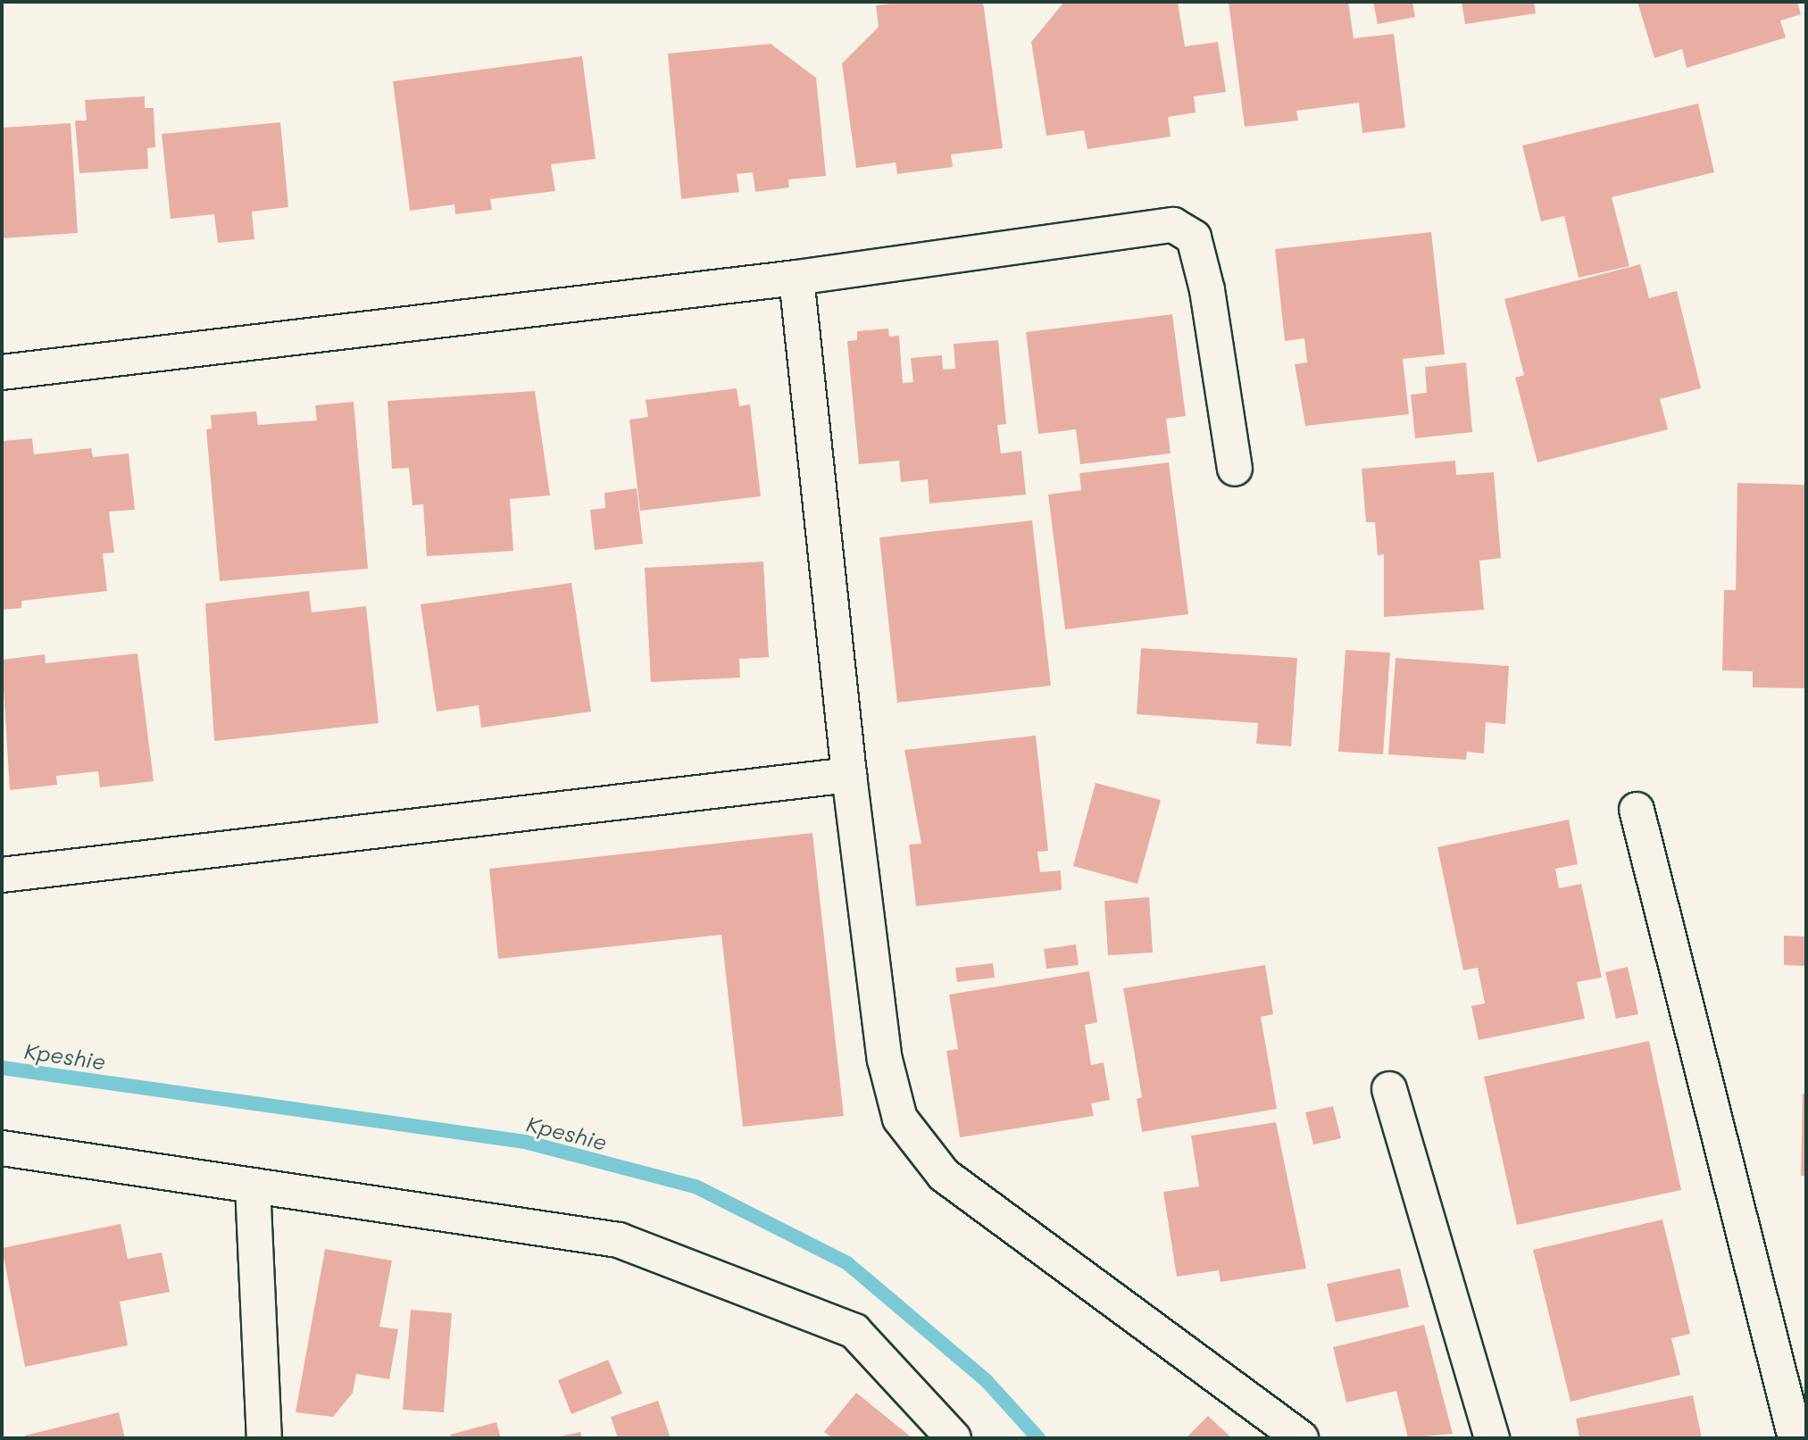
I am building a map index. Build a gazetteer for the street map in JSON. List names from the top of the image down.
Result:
{
  "water": ["Kpeshie"]
}
